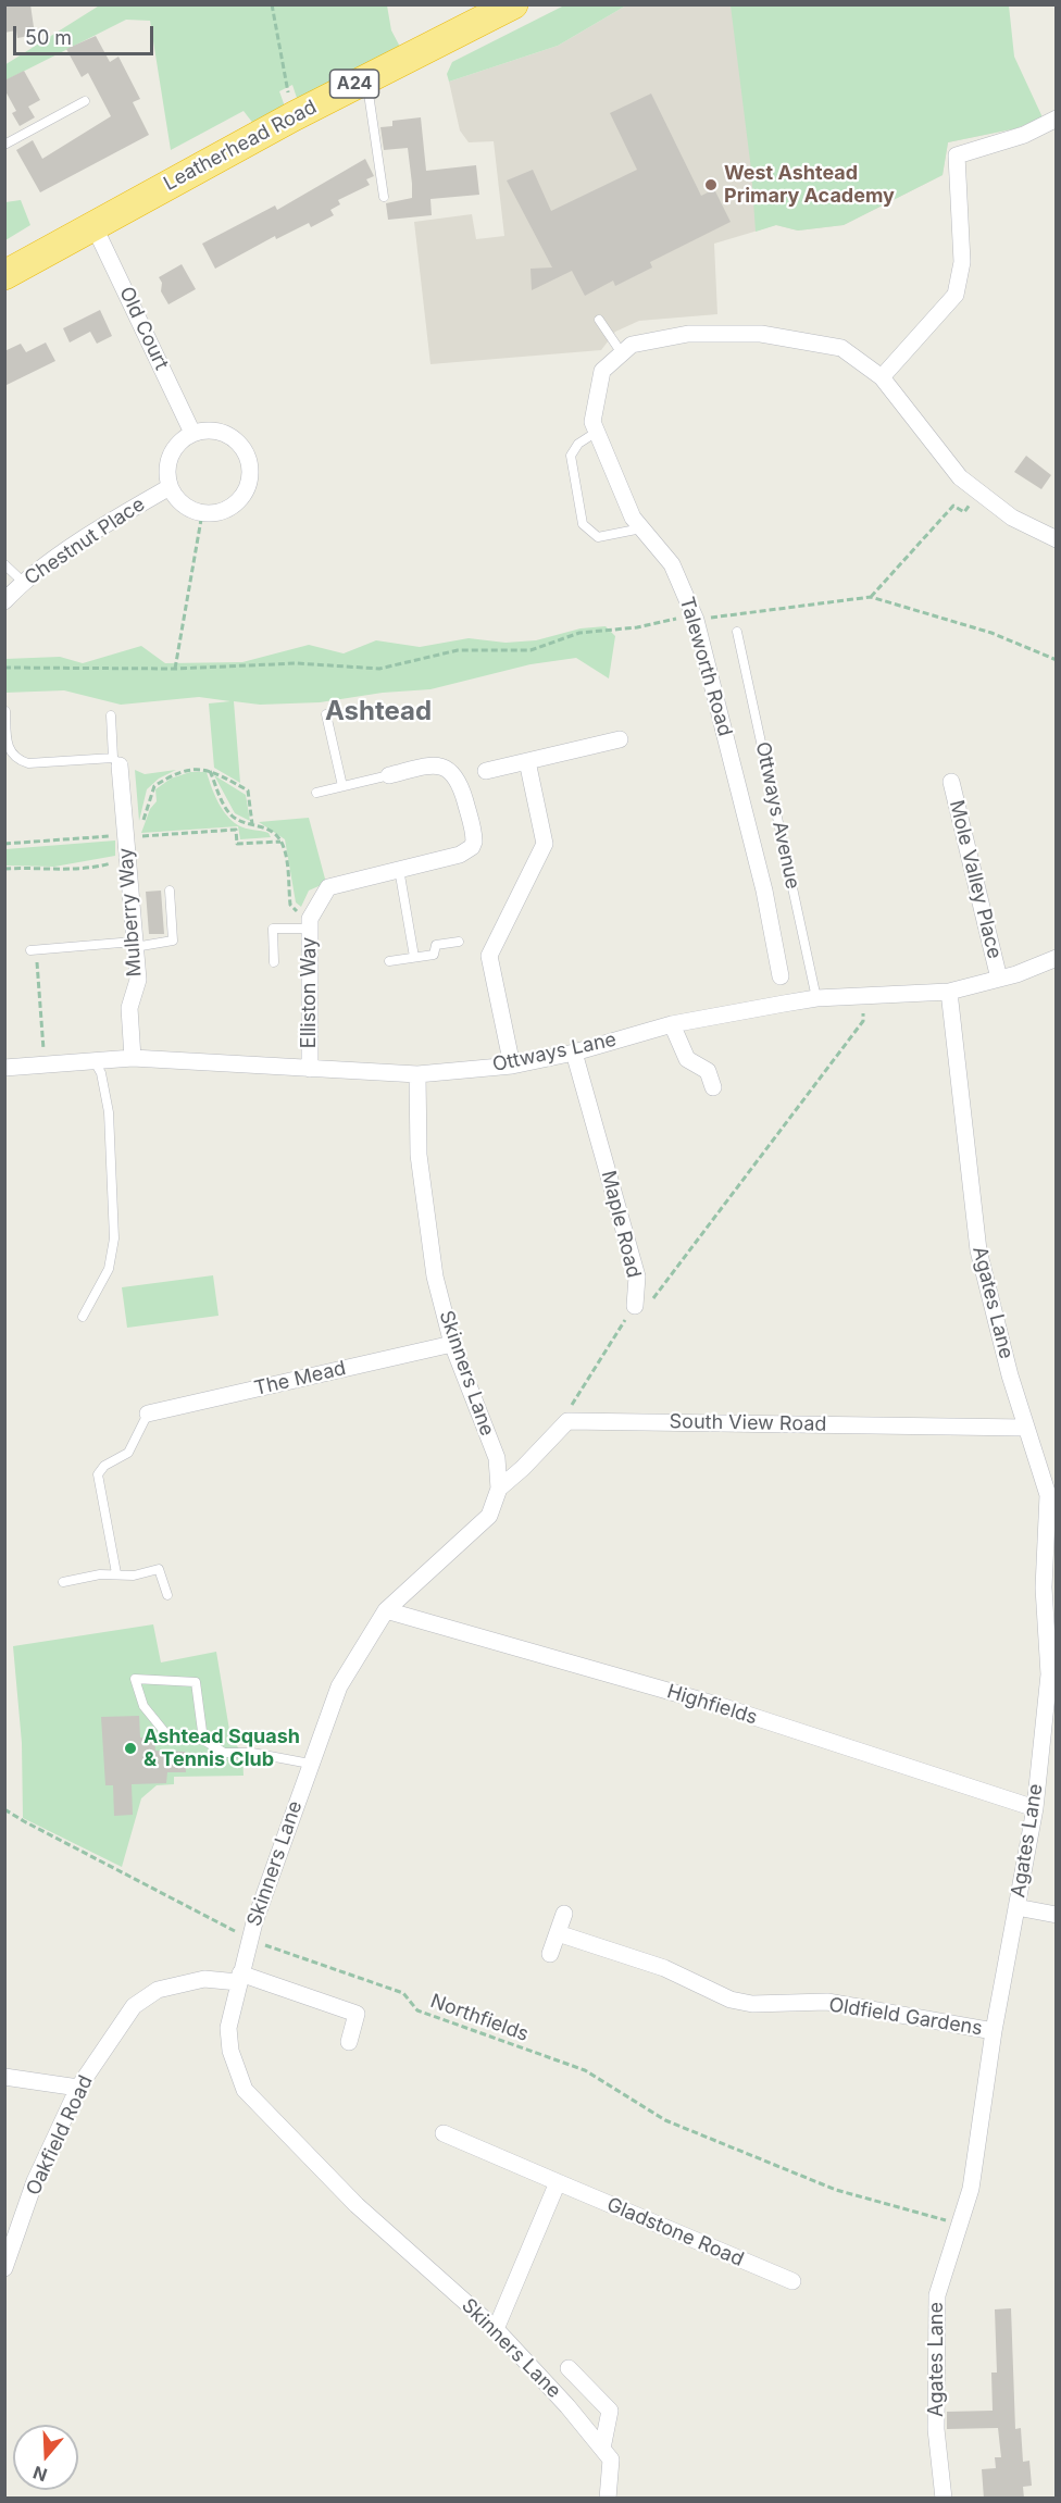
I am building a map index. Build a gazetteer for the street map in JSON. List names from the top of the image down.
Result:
{
  "streets": {
    "highway": ["A24", "Leatherhead Road"],
    "street": [
      "Old Court",
      "Chestnut Place",
      "Taleworth Road",
      "Mole Valley Place",
      "Mulberry Way",
      "Elliston Way",
      "Ottways Lane",
      "Maple Road",
      "Agates Lane",
      "Skinners Lane",
      "The Mead",
      "South View Road",
      "Highfields",
      "Oldfield Gardens",
      "Oakfield Road",
      "Gladstone Road"
    ],
    "lane": ["Ottways Avenue"],
    "path": ["Northfields"]
  },
  "crossings": [
    ["Leatherhead Road", "Old Court"],
    ["Old Court", "Chestnut Place"],
    ["Ottways Avenue", "Ottways Lane"],
    ["Mole Valley Place", "Ottways Lane"],
    ["Mulberry Way", "Ottways Lane"],
    ["Elliston Way", "Ottways Lane"],
    ["Ottways Lane", "Maple Road"],
    ["Ottways Lane", "Agates Lane"],
    ["Ottways Lane", "Skinners Lane"],
    ["Maple Road", "South View Road"],
    ["Agates Lane", "South View Road"],
    ["Agates Lane", "Highfields"],
    ["Agates Lane", "Oldfield Gardens"],
    ["Agates Lane", "Northfields"],
    ["Skinners Lane", "The Mead"],
    ["Skinners Lane", "Highfields"],
    ["Skinners Lane", "Northfields"],
    ["Skinners Lane", "Oakfield Road"]
  ],
  "districts": ["Ashtead"],
  "places": ["West Ashtead Primary Academy", "Ashtead Squash & Tennis Club"],
  "scale_bar": "50 m",
  "north": "bottom"
}
